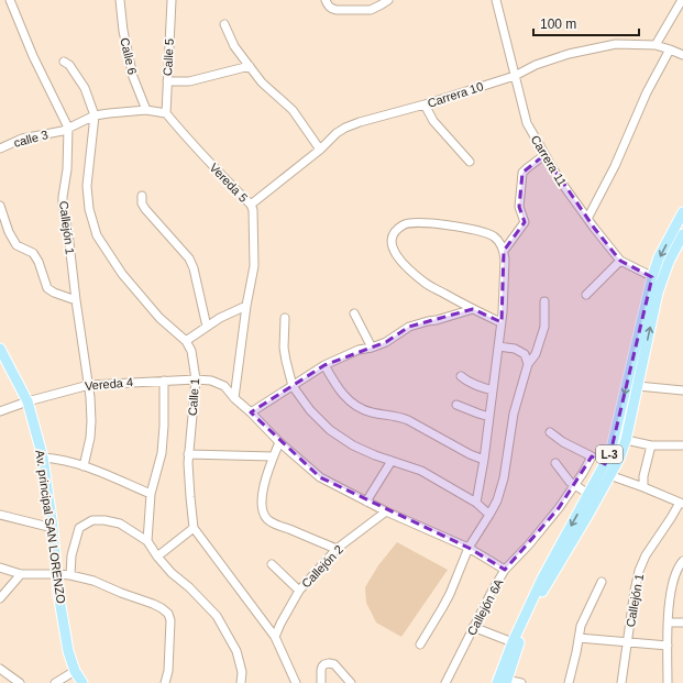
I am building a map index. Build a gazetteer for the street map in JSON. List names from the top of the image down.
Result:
{
  "streets": {
    "main road": ["L-3", "Av. principal SAN LORENZO"],
    "street": [
      "Calle 6",
      "Calle 5",
      "Carrera 10",
      "calle 3",
      "Carrera 11",
      "Vereda 5",
      "Callejón 1",
      "Vereda 4",
      "Calle 1",
      "Callejón 2",
      "Callejón 6A"
    ]
  },
  "crossings": [
    ["Calle 5", "Vereda 5"],
    ["Carrera 10", "Carrera 11"],
    ["Carrera 10", "Vereda 5"],
    ["calle 3", "Callejón 1"],
    ["Carrera 11", "L-3"],
    ["Vereda 5", "Vereda 4"],
    ["Callejón 1", "Vereda 4"],
    ["Vereda 4", "Calle 1"],
    ["Vereda 4", "Av. principal SAN LORENZO"],
    ["Vereda 4", "Callejón 6A"],
    ["Callejón 2", "Callejón 6A"]
  ],
  "scale_bar": "100 m"
}
